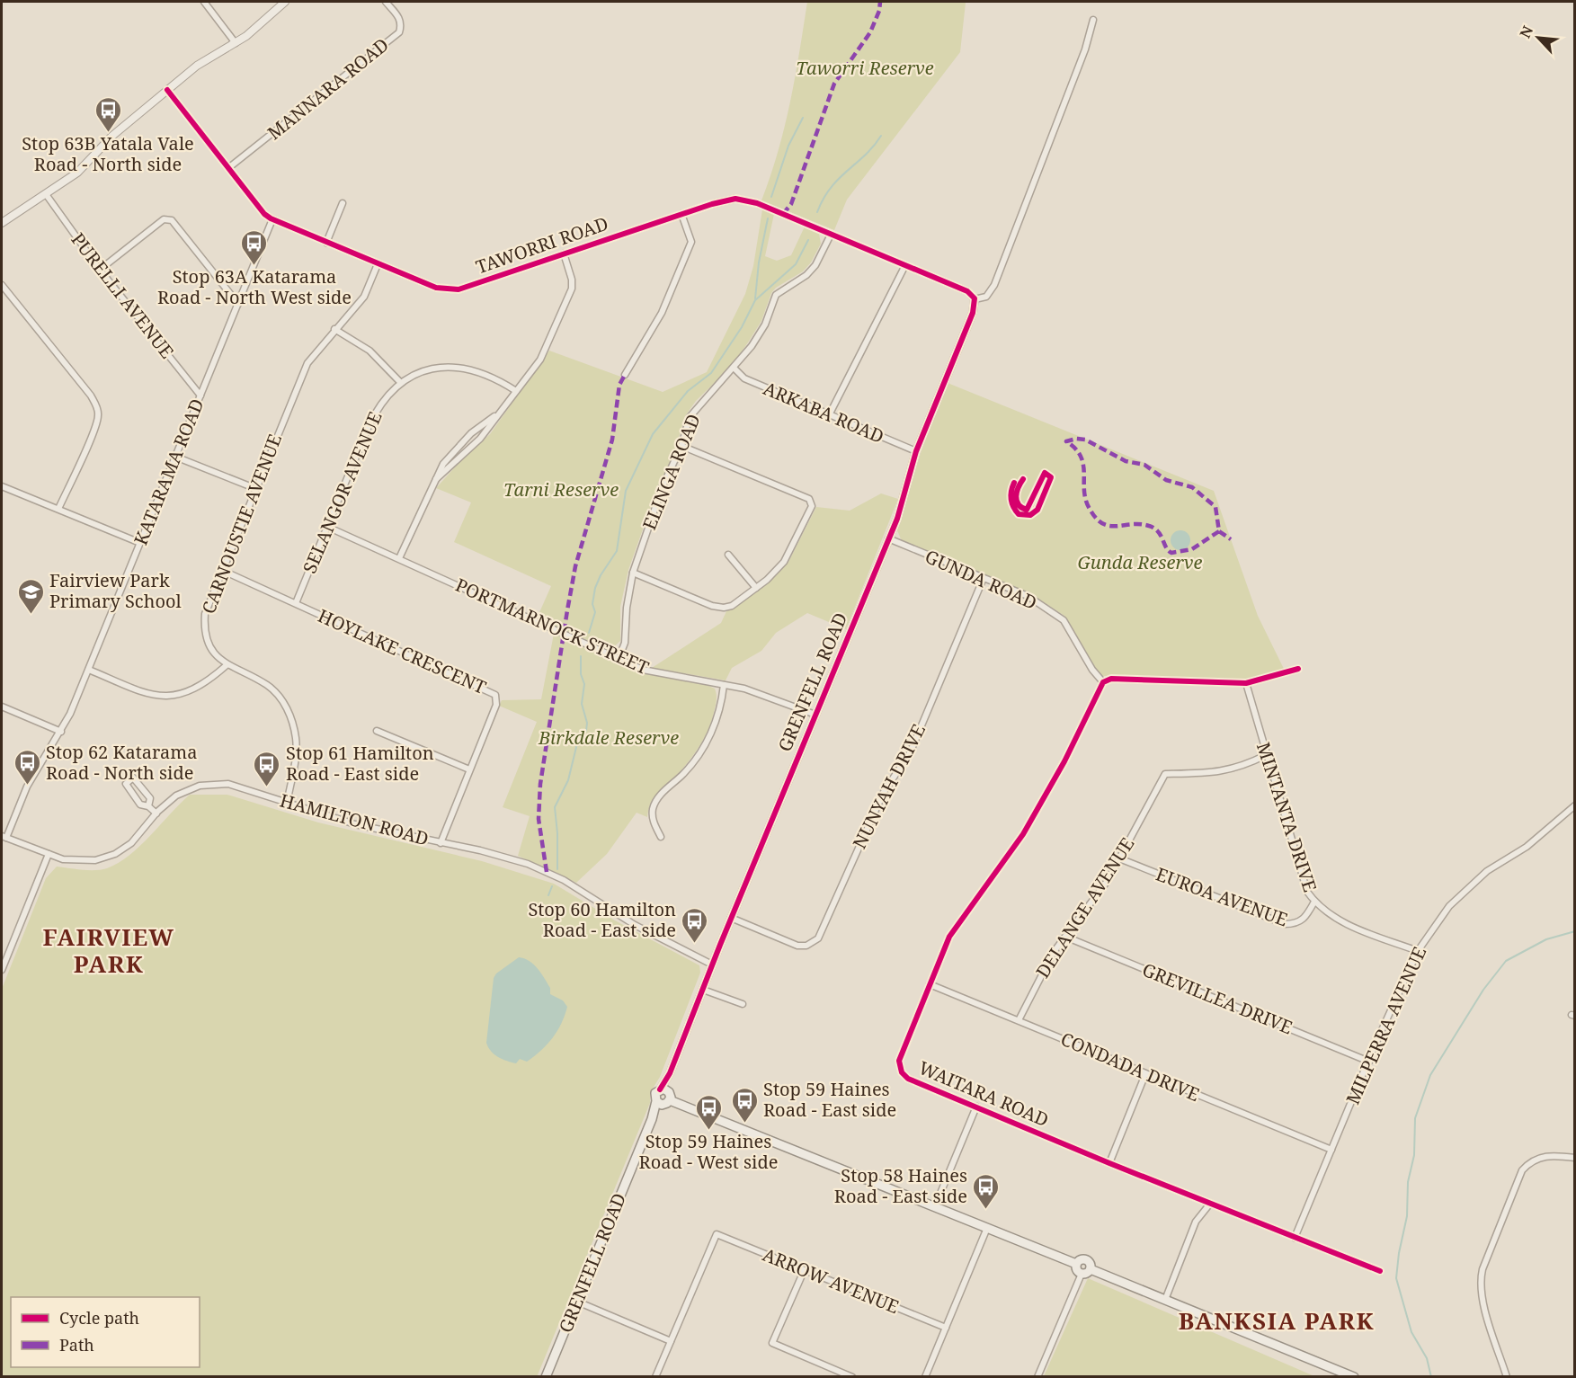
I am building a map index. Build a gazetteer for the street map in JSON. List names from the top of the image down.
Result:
{
  "streets": {
    "main road": ["GRENFELL ROAD"],
    "street": [
      "MANNARA ROAD",
      "TAWORRI ROAD",
      "PURELLI AVENUE",
      "ARKABA ROAD",
      "KATARAMA ROAD",
      "ELINGA ROAD",
      "SELANGOR AVENUE",
      "CARNOUSTIE AVENUE",
      "GUNDA ROAD",
      "PORTMARNOCK STREET",
      "HOYLAKE CRESCENT",
      "NUNYAH DRIVE",
      "MINTANTA DRIVE",
      "HAMILTON ROAD",
      "EUROA AVENUE",
      "DELANGE AVENUE",
      "GREVILLEA DRIVE",
      "MILPERRA AVENUE",
      "CONDADA DRIVE",
      "WAITARA ROAD",
      "ARROW AVENUE"
    ]
  },
  "crossings": [
    ["MANNARA ROAD", "TAWORRI ROAD"],
    ["TAWORRI ROAD", "KATARAMA ROAD"],
    ["TAWORRI ROAD", "ELINGA ROAD"],
    ["TAWORRI ROAD", "CARNOUSTIE AVENUE"],
    ["TAWORRI ROAD", "GRENFELL ROAD"],
    ["PURELLI AVENUE", "KATARAMA ROAD"],
    ["ARKABA ROAD", "ELINGA ROAD"],
    ["ARKABA ROAD", "GRENFELL ROAD"],
    ["KATARAMA ROAD", "HAMILTON ROAD"],
    ["ELINGA ROAD", "PORTMARNOCK STREET"],
    ["SELANGOR AVENUE", "PORTMARNOCK STREET"],
    ["SELANGOR AVENUE", "HOYLAKE CRESCENT"],
    ["CARNOUSTIE AVENUE", "HOYLAKE CRESCENT"],
    ["CARNOUSTIE AVENUE", "HAMILTON ROAD"],
    ["GUNDA ROAD", "GRENFELL ROAD"],
    ["GUNDA ROAD", "NUNYAH DRIVE"],
    ["GUNDA ROAD", "WAITARA ROAD"],
    ["PORTMARNOCK STREET", "GRENFELL ROAD"],
    ["HOYLAKE CRESCENT", "HAMILTON ROAD"],
    ["GRENFELL ROAD", "NUNYAH DRIVE"],
    ["GRENFELL ROAD", "HAMILTON ROAD"],
    ["MINTANTA DRIVE", "EUROA AVENUE"],
    ["MINTANTA DRIVE", "DELANGE AVENUE"],
    ["MINTANTA DRIVE", "MILPERRA AVENUE"],
    ["EUROA AVENUE", "DELANGE AVENUE"],
    ["DELANGE AVENUE", "GREVILLEA DRIVE"],
    ["DELANGE AVENUE", "CONDADA DRIVE"],
    ["GREVILLEA DRIVE", "MILPERRA AVENUE"],
    ["MILPERRA AVENUE", "CONDADA DRIVE"],
    ["MILPERRA AVENUE", "WAITARA ROAD"],
    ["CONDADA DRIVE", "WAITARA ROAD"]
  ],
  "districts": ["FAIRVIEW PARK", "BANKSIA PARK"],
  "parks": [
    "Taworri Reserve",
    "Tarni Reserve",
    "Gunda Reserve",
    "Birkdale Reserve"
  ],
  "places": {
    "bus stop": [
      "Stop 63B Yatala Vale Road - North side",
      "Stop 63A Katarama Road - North West side",
      "Stop 62 Katarama Road - North side",
      "Stop 61 Hamilton Road - East side",
      "Stop 60 Hamilton Road - East side",
      "Stop 59 Haines Road - East side",
      "Stop 59 Haines Road - West side",
      "Stop 58 Haines Road - East side"
    ],
    "school or university": ["Fairview Park Primary School"]
  },
  "legend": ["Cycle path", "Path"],
  "north": "top left"
}
